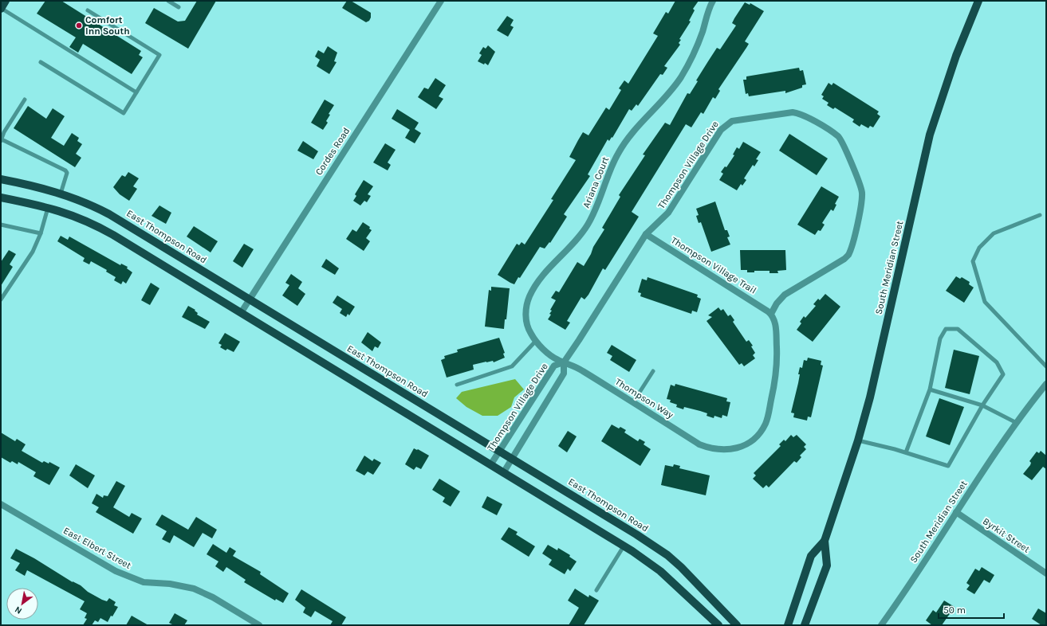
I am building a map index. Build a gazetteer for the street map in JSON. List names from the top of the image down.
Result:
{
  "streets": {
    "main road": ["East Thompson Road", "South Meridian Street"],
    "street": [
      "Cordes Road",
      "Thompson Village Drive",
      "Ariana Court",
      "Thompson Village Trail",
      "Thompson Way",
      "Byrkit Street",
      "East Elbert Street"
    ]
  },
  "crossings": [
    ["Cordes Road", "East Thompson Road"],
    ["Thompson Village Drive", "Ariana Court"],
    ["Thompson Village Drive", "East Thompson Road"],
    ["Thompson Village Drive", "Thompson Village Trail"],
    ["Thompson Village Drive", "Thompson Way"],
    ["Ariana Court", "Thompson Way"],
    ["Thompson Village Trail", "Thompson Way"],
    ["South Meridian Street", "Byrkit Street"]
  ],
  "places": ["Comfort Inn South"],
  "scale_bar": "50 m",
  "north": "bottom left"
}
